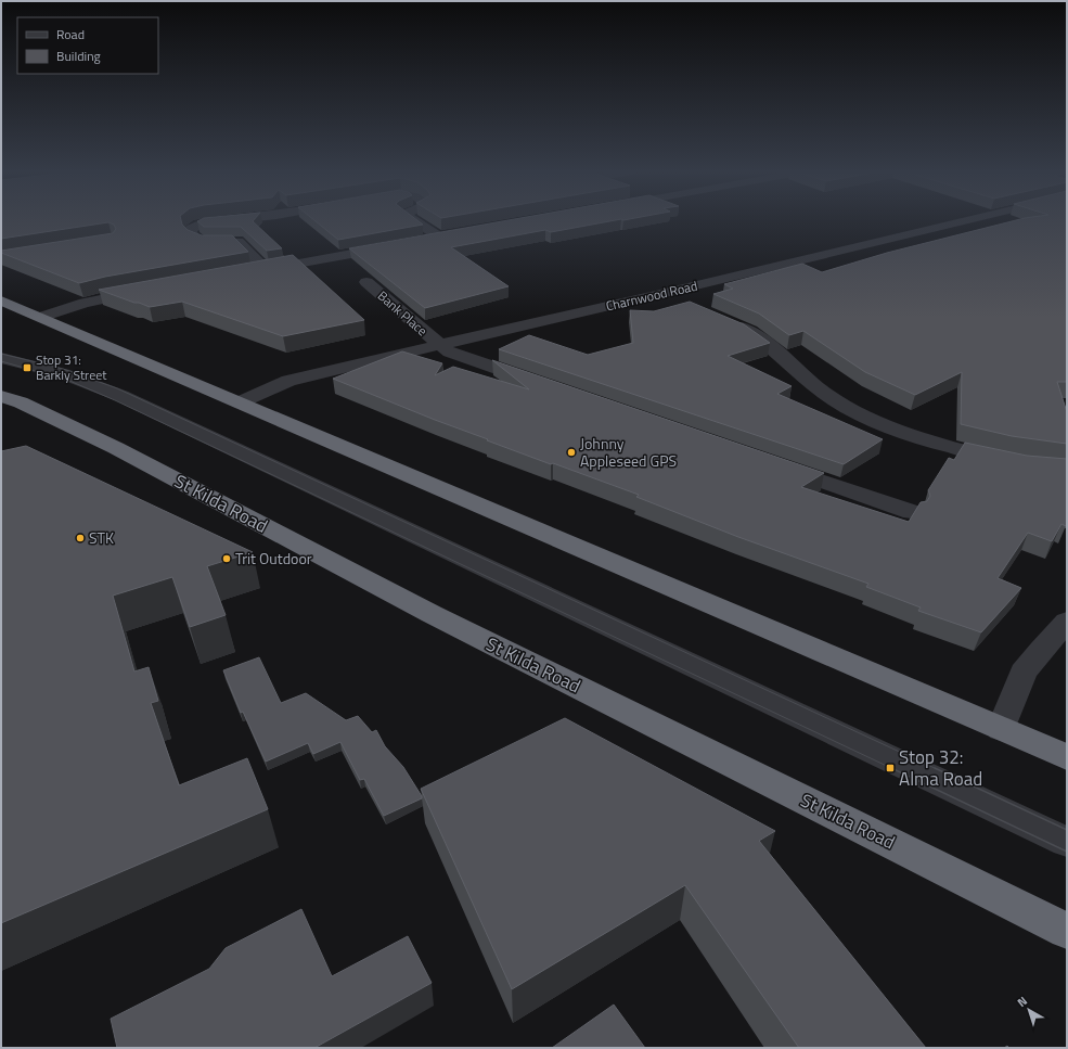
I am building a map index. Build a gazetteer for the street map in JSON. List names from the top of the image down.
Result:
{
  "streets": {
    "highway": ["St Kilda Road"],
    "street": ["Charnwood Road", "Bank Place"]
  },
  "crossings": [
    ["Charnwood Road", "Bank Place"]
  ],
  "places": {
    "transit": ["Stop 31: Barkly Street", "Stop 32: Alma Road"],
    "other": ["Johnny Appleseed GPS", "STK", "Trit Outdoor"]
  },
  "legend": ["Road", "Building"],
  "north": "top left"
}
